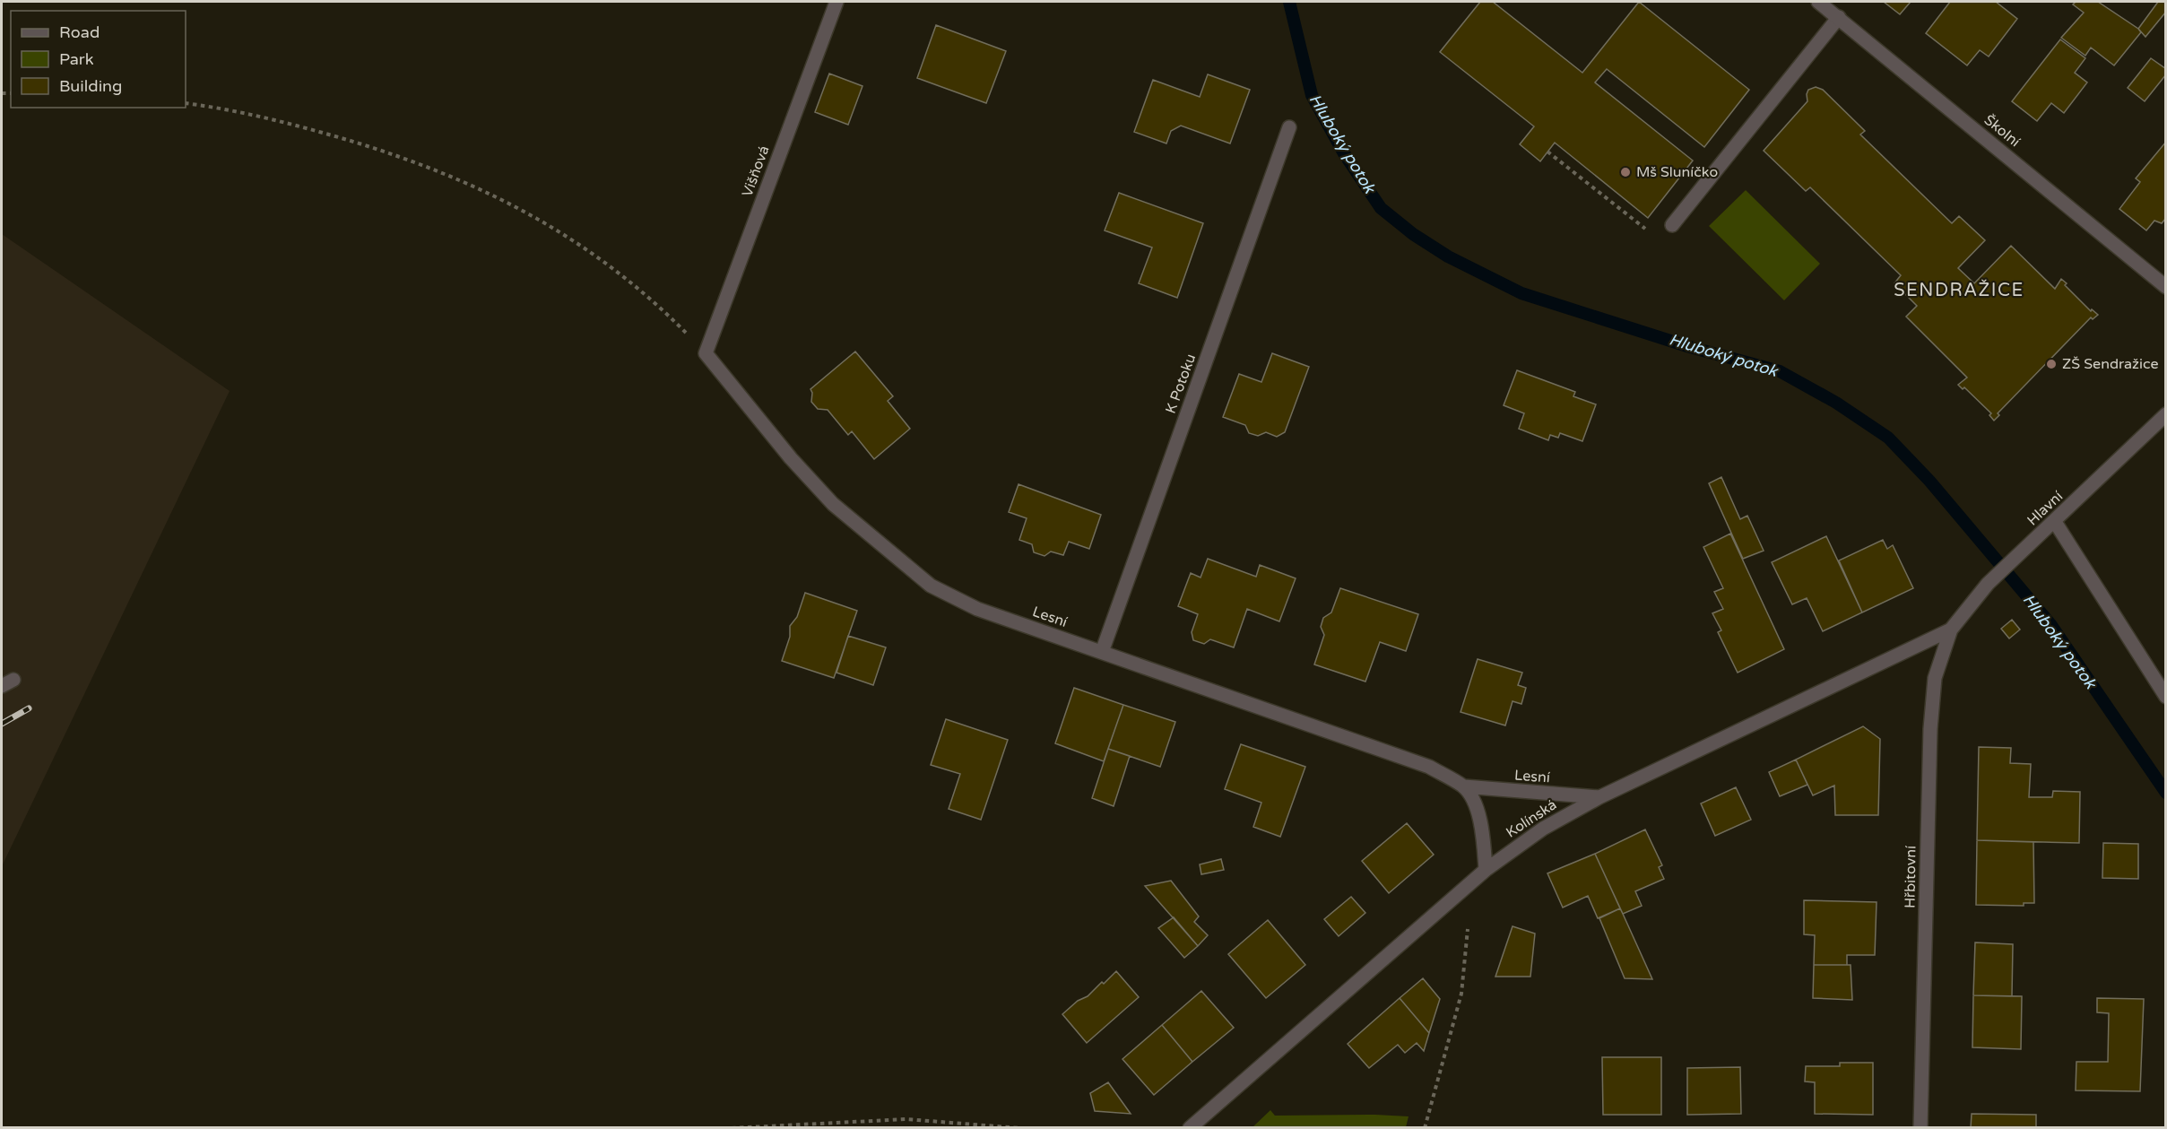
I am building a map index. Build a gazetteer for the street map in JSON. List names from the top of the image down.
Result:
{
  "streets": {
    "street": [
      "Školní",
      "Višňová",
      "K Potoku",
      "Hlavní",
      "Lesní",
      "Kolínská",
      "Hřbitovní"
    ]
  },
  "crossings": [
    ["Višňová", "Lesní"],
    ["K Potoku", "Lesní"],
    ["Hlavní", "Kolínská"],
    ["Hlavní", "Hřbitovní"],
    ["Lesní", "Kolínská"],
    ["Kolínská", "Hřbitovní"]
  ],
  "districts": ["SENDRAŽICE"],
  "water": ["Hluboký potok"],
  "places": ["Mš Sluníčko", "ZŠ Sendražice"],
  "legend": ["Road", "Park", "Building"]
}
